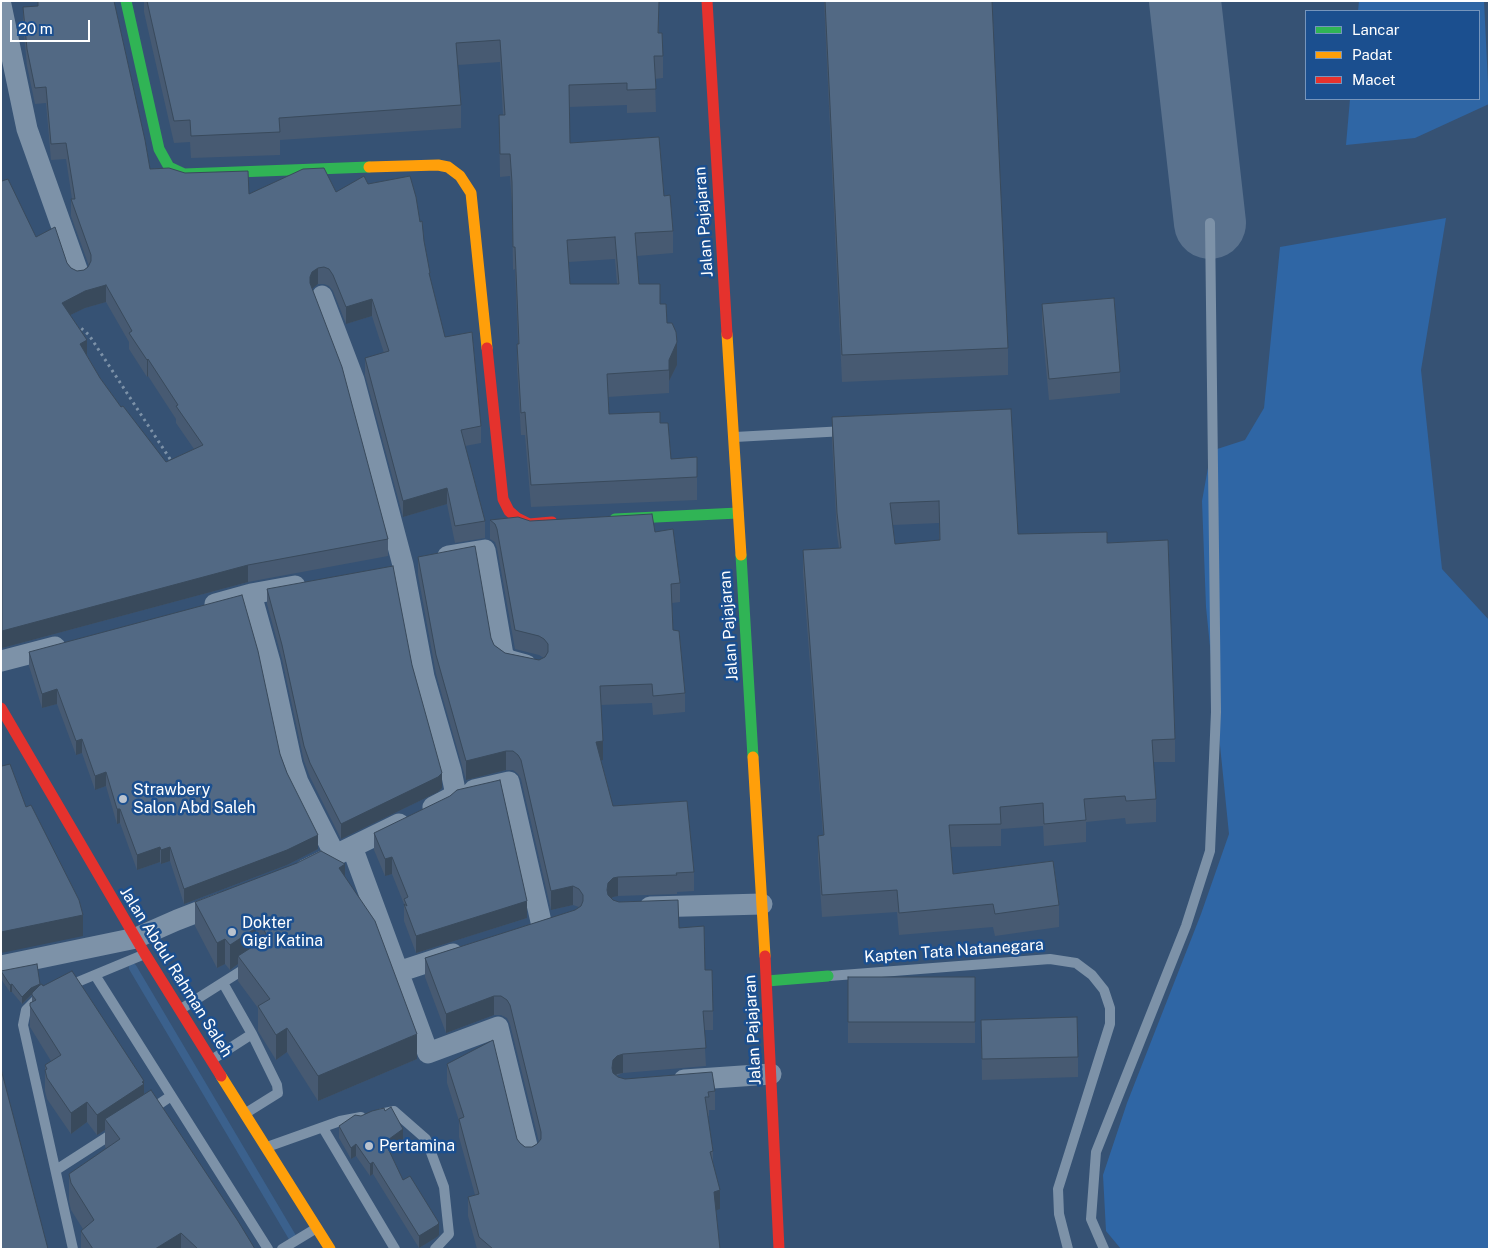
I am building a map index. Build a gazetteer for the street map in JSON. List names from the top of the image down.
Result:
{
  "streets": {
    "main road": ["Jalan Pajajaran", "Kapten Tata Natanegara", "Jalan Abdul Rahman Saleh"]
  },
  "crossings": [
    ["Jalan Pajajaran", "Kapten Tata Natanegara"]
  ],
  "places": ["Strawbery Salon Abd Saleh", "Dokter Gigi Katina", "Pertamina"],
  "legend": ["Lancar", "Padat", "Macet"],
  "scale_bar": "20 m"
}
